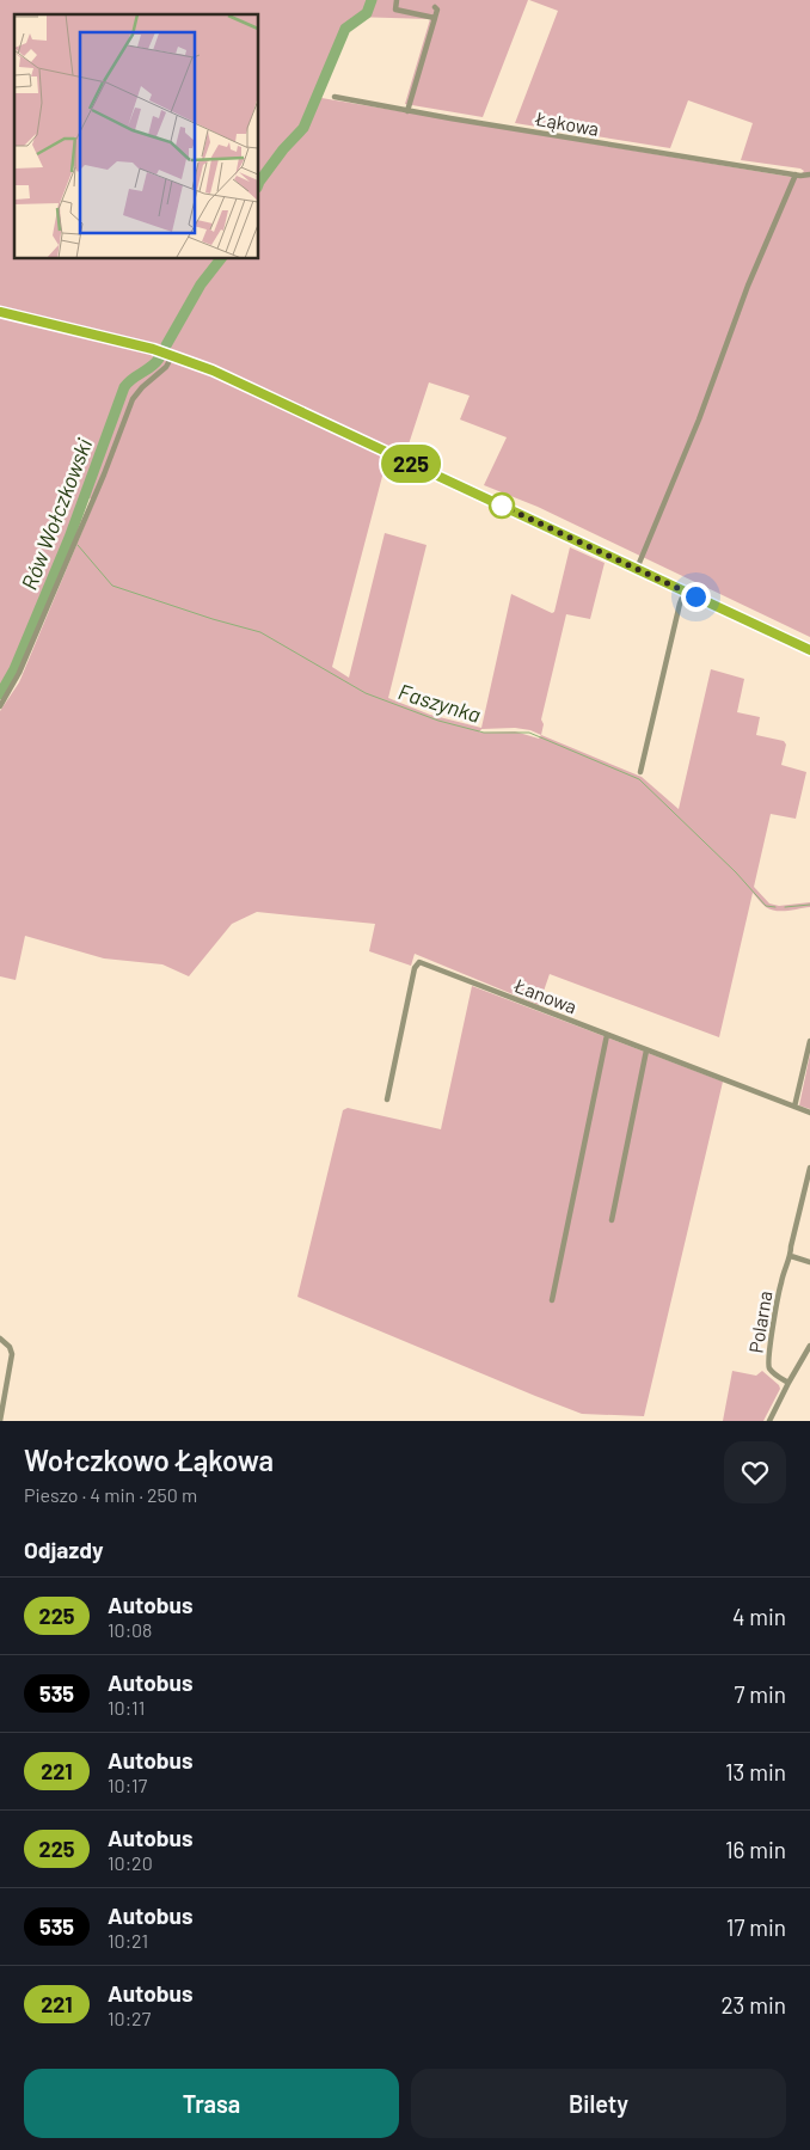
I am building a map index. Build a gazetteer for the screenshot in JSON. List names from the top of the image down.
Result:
{
  "streets": {
    "street": ["Łąkowa", "Łanowa", "Polarna"]
  },
  "water": ["Rów Wołczkowski", "Faszynka"],
  "lines": ["bus line 225"],
  "page": {
    "on_map": "225",
    "heading": [
      ["Wołczkowo Łąkowa", "Pieszo · 4 min · 250 m"],
      "Odjazdy"
    ],
    "list": [
      {
        "mark": "225",
        "name": "Autobus",
        "note": "10:08",
        "value": "4 min"
      },
      {
        "mark": "535",
        "name": "Autobus",
        "note": "10:11",
        "value": "7 min"
      },
      {
        "mark": "221",
        "name": "Autobus",
        "note": "10:17",
        "value": "13 min"
      },
      {
        "mark": "225",
        "name": "Autobus",
        "note": "10:20",
        "value": "16 min"
      },
      {
        "mark": "535",
        "name": "Autobus",
        "note": "10:21",
        "value": "17 min"
      },
      {
        "mark": "221",
        "name": "Autobus",
        "note": "10:27",
        "value": "23 min"
      }
    ],
    "buttons": ["Trasa", "Bilety"]
  }
}
